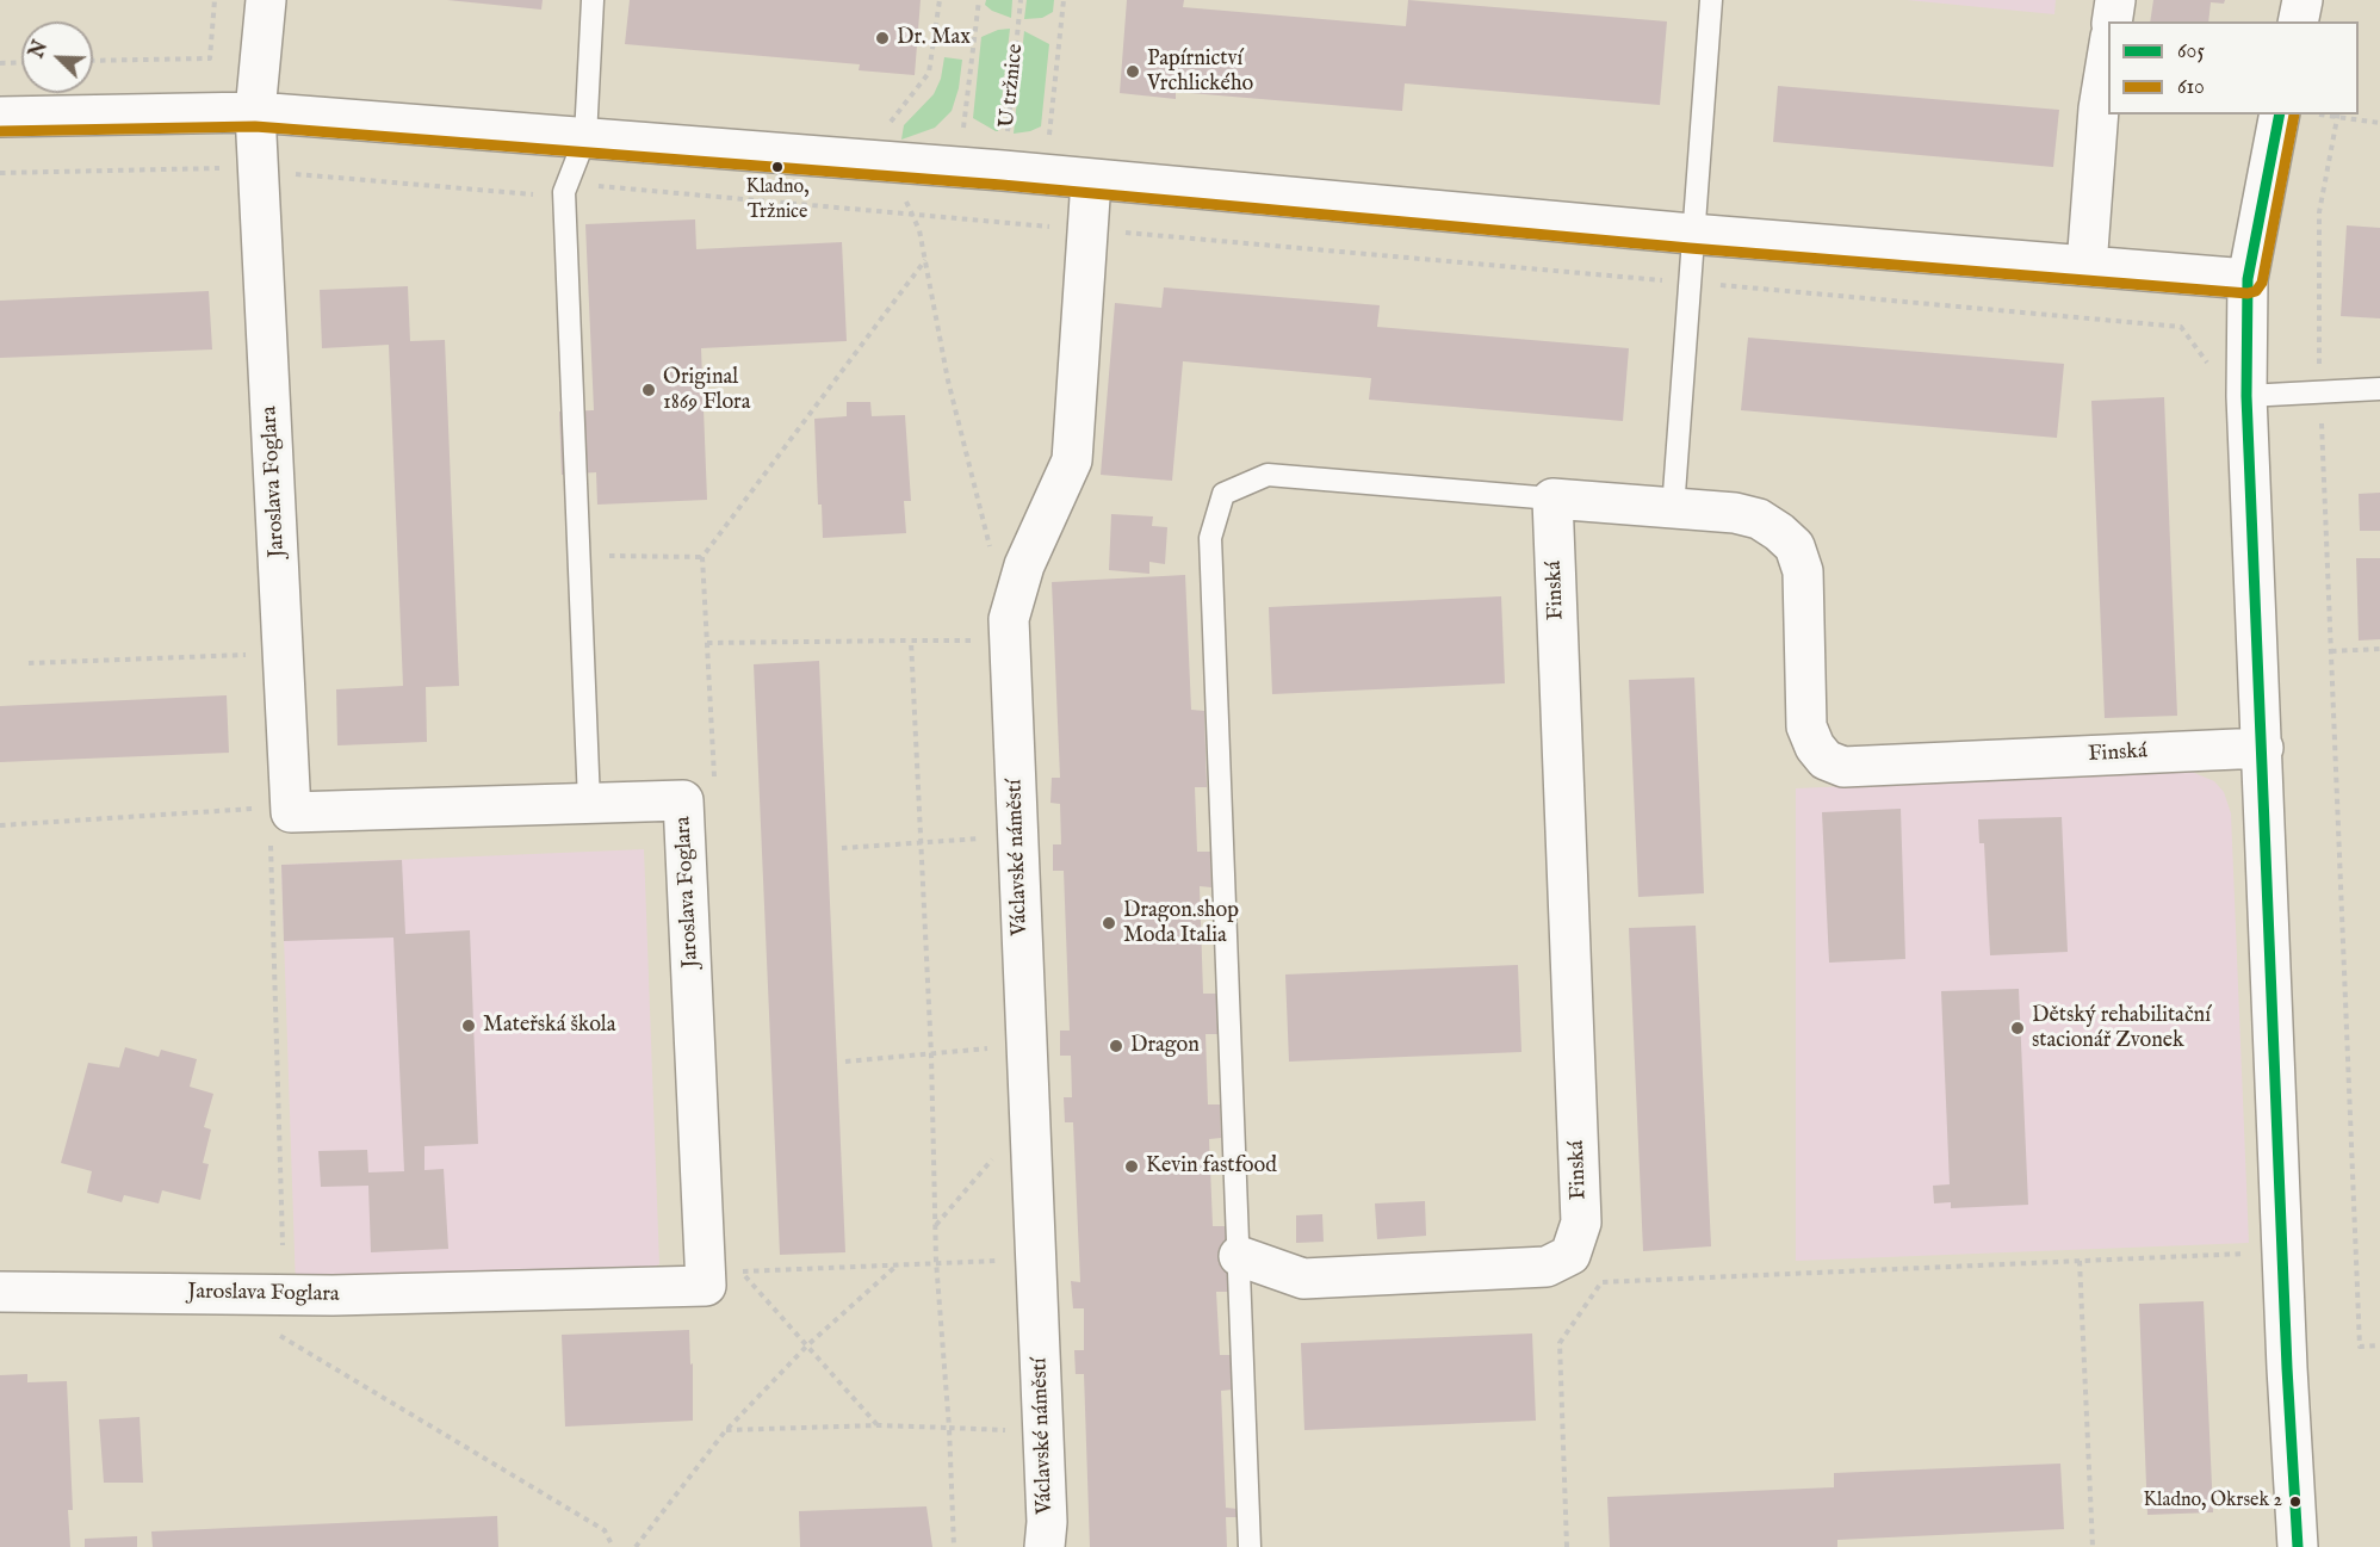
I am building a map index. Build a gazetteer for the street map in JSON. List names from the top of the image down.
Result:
{
  "streets": {
    "street": ["Jaroslava Foglara", "Finská", "Václavské náměstí"],
    "path": ["U tržnice"]
  },
  "places": [
    "Dr. Max",
    "Papírnictví Vrchlického",
    "Kladno, Tržnice",
    "Original 1869 Flora",
    "Dragon.shop Moda Italia",
    "Mateřská škola",
    "Dětský rehabilitační stacionář Zvonek",
    "Dragon",
    "Kevin fastfood",
    "Kladno, Okrsek 2"
  ],
  "lines": ["transit line 605", "transit line 610"],
  "legend": ["605", "610"],
  "north": "top left"
}
